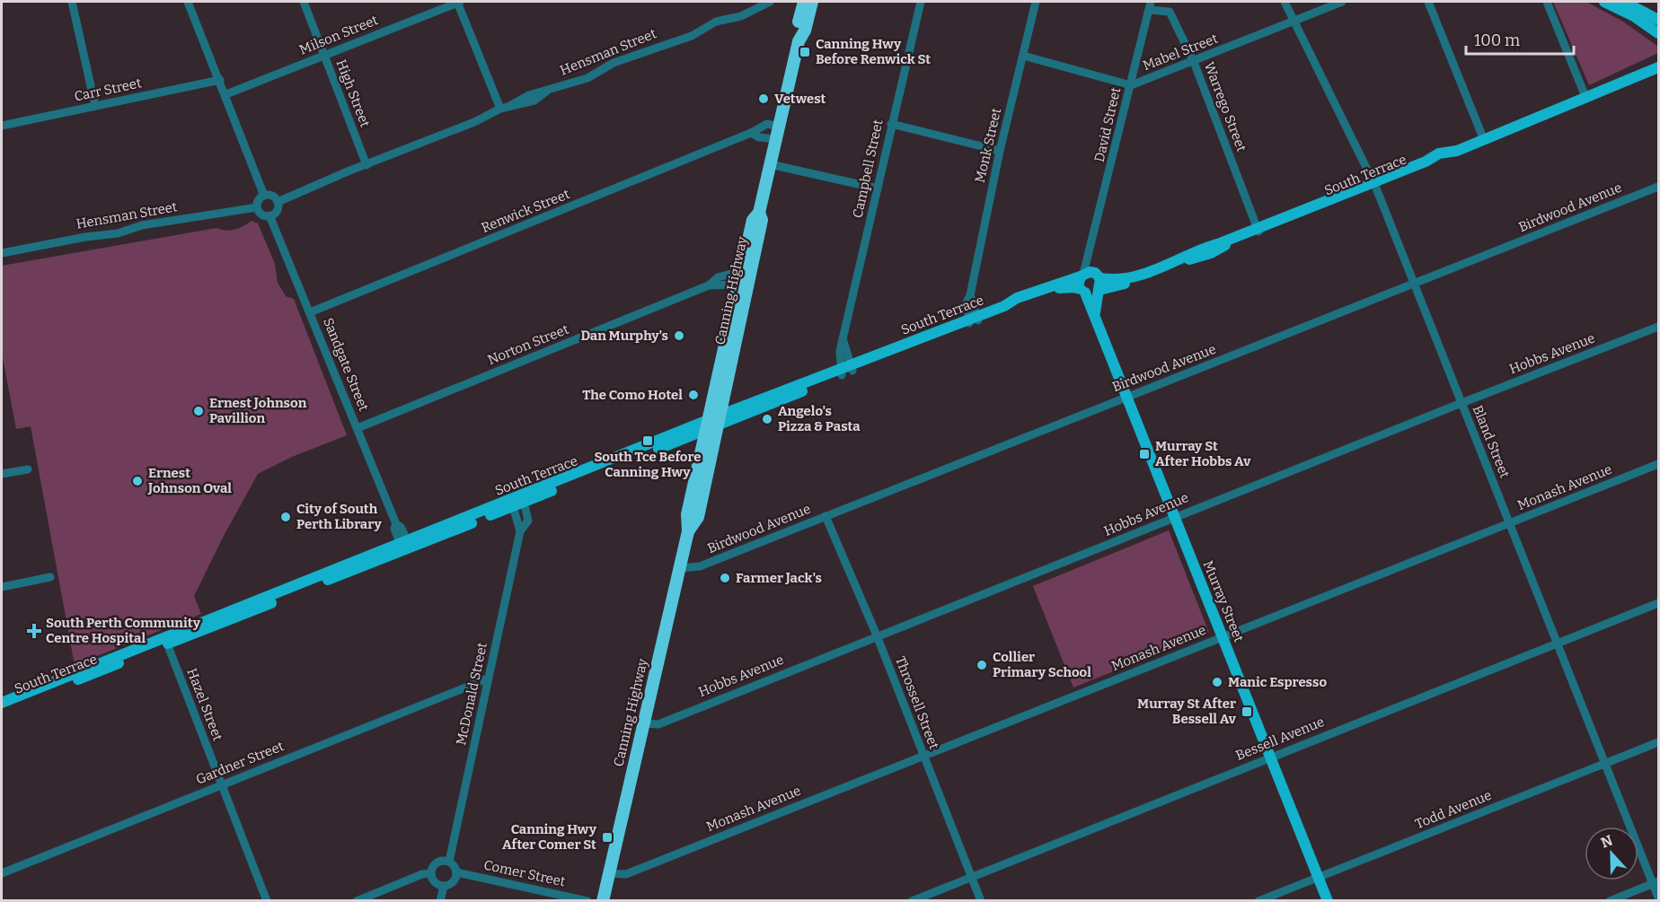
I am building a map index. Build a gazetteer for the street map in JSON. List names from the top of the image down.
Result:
{
  "streets": {
    "highway": ["Canning Highway"],
    "main road": ["South Terrace", "Murray Street"],
    "street": [
      "Milson Street",
      "Hensman Street",
      "Mabel Street",
      "Carr Street",
      "High Street",
      "Warrego Street",
      "David Street",
      "Monk Street",
      "Campbell Street",
      "Birdwood Avenue",
      "Renwick Street",
      "Norton Street",
      "Hobbs Avenue",
      "Sandgate Street",
      "Bland Street",
      "Monash Avenue",
      "McDonald Street",
      "Throssell Street",
      "Hazel Street",
      "Bessell Avenue",
      "Gardner Street",
      "Todd Avenue",
      "Comer Street"
    ]
  },
  "crossings": [
    ["Milson Street", "High Street"],
    ["Hensman Street", "High Street"],
    ["Hensman Street", "Sandgate Street"],
    ["Mabel Street", "Warrego Street"],
    ["Mabel Street", "David Street"],
    ["Mabel Street", "Monk Street"],
    ["Mabel Street", "Bland Street"],
    ["Warrego Street", "David Street"],
    ["Warrego Street", "South Terrace"],
    ["David Street", "South Terrace"],
    ["David Street", "Murray Street"],
    ["Monk Street", "South Terrace"],
    ["Campbell Street", "South Terrace"],
    ["South Terrace", "Canning Highway"],
    ["South Terrace", "Sandgate Street"],
    ["South Terrace", "Bland Street"],
    ["South Terrace", "Murray Street"],
    ["South Terrace", "McDonald Street"],
    ["South Terrace", "Hazel Street"],
    ["Birdwood Avenue", "Canning Highway"],
    ["Birdwood Avenue", "Bland Street"],
    ["Birdwood Avenue", "Murray Street"],
    ["Birdwood Avenue", "Throssell Street"],
    ["Renwick Street", "Canning Highway"],
    ["Renwick Street", "Sandgate Street"],
    ["Canning Highway", "Norton Street"],
    ["Canning Highway", "Hobbs Avenue"],
    ["Canning Highway", "Monash Avenue"],
    ["Norton Street", "Sandgate Street"],
    ["Hobbs Avenue", "Bland Street"],
    ["Hobbs Avenue", "Murray Street"],
    ["Hobbs Avenue", "Throssell Street"],
    ["Bland Street", "Monash Avenue"],
    ["Bland Street", "Bessell Avenue"],
    ["Bland Street", "Todd Avenue"],
    ["Monash Avenue", "Murray Street"],
    ["Monash Avenue", "Throssell Street"],
    ["Murray Street", "Bessell Avenue"],
    ["Murray Street", "Todd Avenue"],
    ["McDonald Street", "Gardner Street"],
    ["McDonald Street", "Comer Street"],
    ["Throssell Street", "Bessell Avenue"],
    ["Hazel Street", "Gardner Street"]
  ],
  "places": {
    "transit": [
      "Canning Hwy Before Renwick St",
      "South Tce Before Canning Hwy",
      "Murray St After Hobbs Av",
      "Murray St After Bessell Av",
      "Canning Hwy After Comer St"
    ],
    "other": [
      "Vetwest",
      "Dan Murphy's",
      "The Como Hotel",
      "Ernest Johnson Pavillion",
      "Angelo's Pizza & Pasta",
      "Ernest Johnson Oval",
      "City of South Perth Library",
      "Farmer Jack's",
      "Collier Primary School",
      "Manic Espresso"
    ],
    "health": ["South Perth Community Centre Hospital"]
  },
  "scale_bar": "100 m",
  "north": "top"
}
